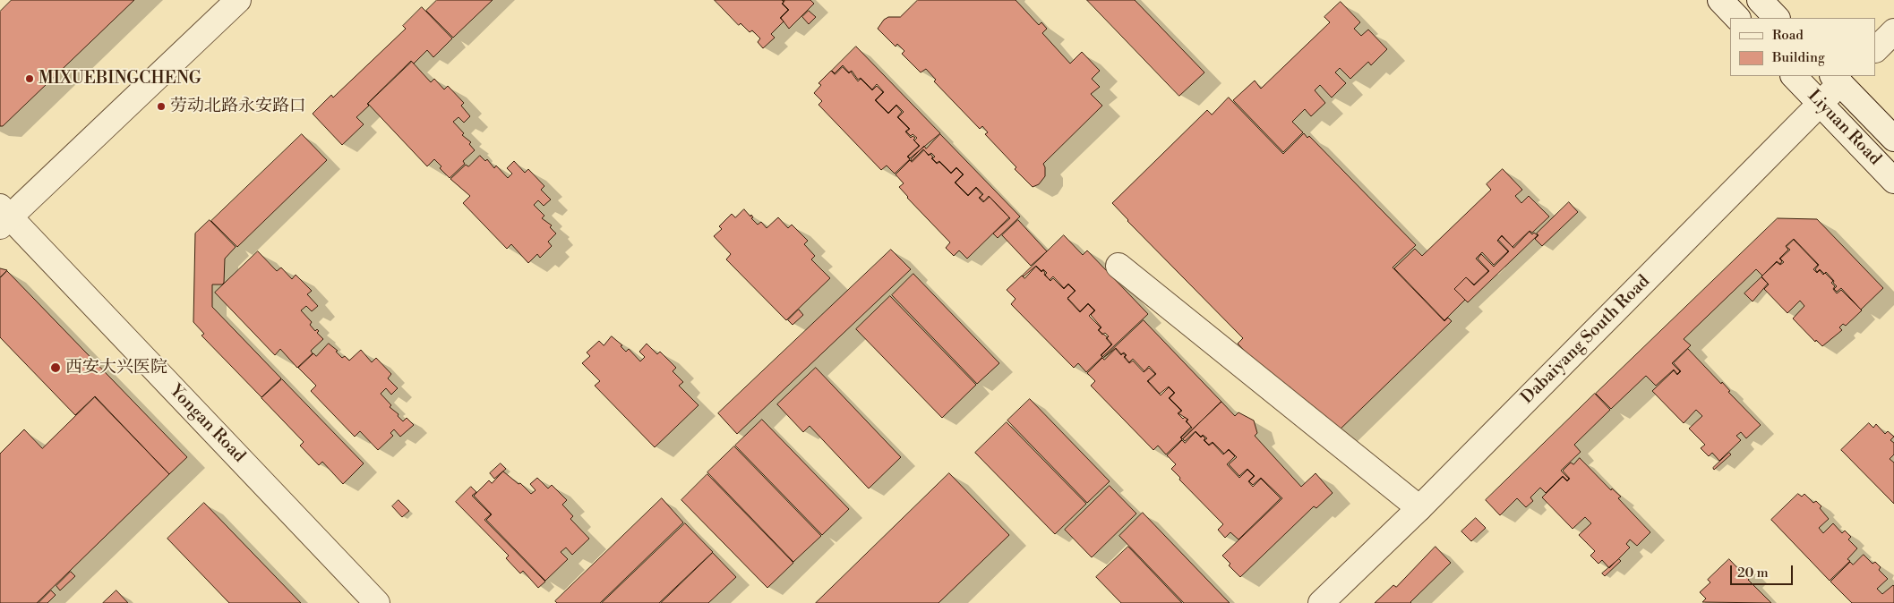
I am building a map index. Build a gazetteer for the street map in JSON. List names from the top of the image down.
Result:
{
  "streets": {
    "street": ["Liyuan Road", "Dabaiyang South Road", "Yongan Road"]
  },
  "crossings": [
    ["Liyuan Road", "Dabaiyang South Road"]
  ],
  "places": ["MIXUEBINGCHENG", "劳动北路永安路口", "西安大兴医院"],
  "legend": ["Road", "Building"],
  "scale_bar": "20 m"
}
